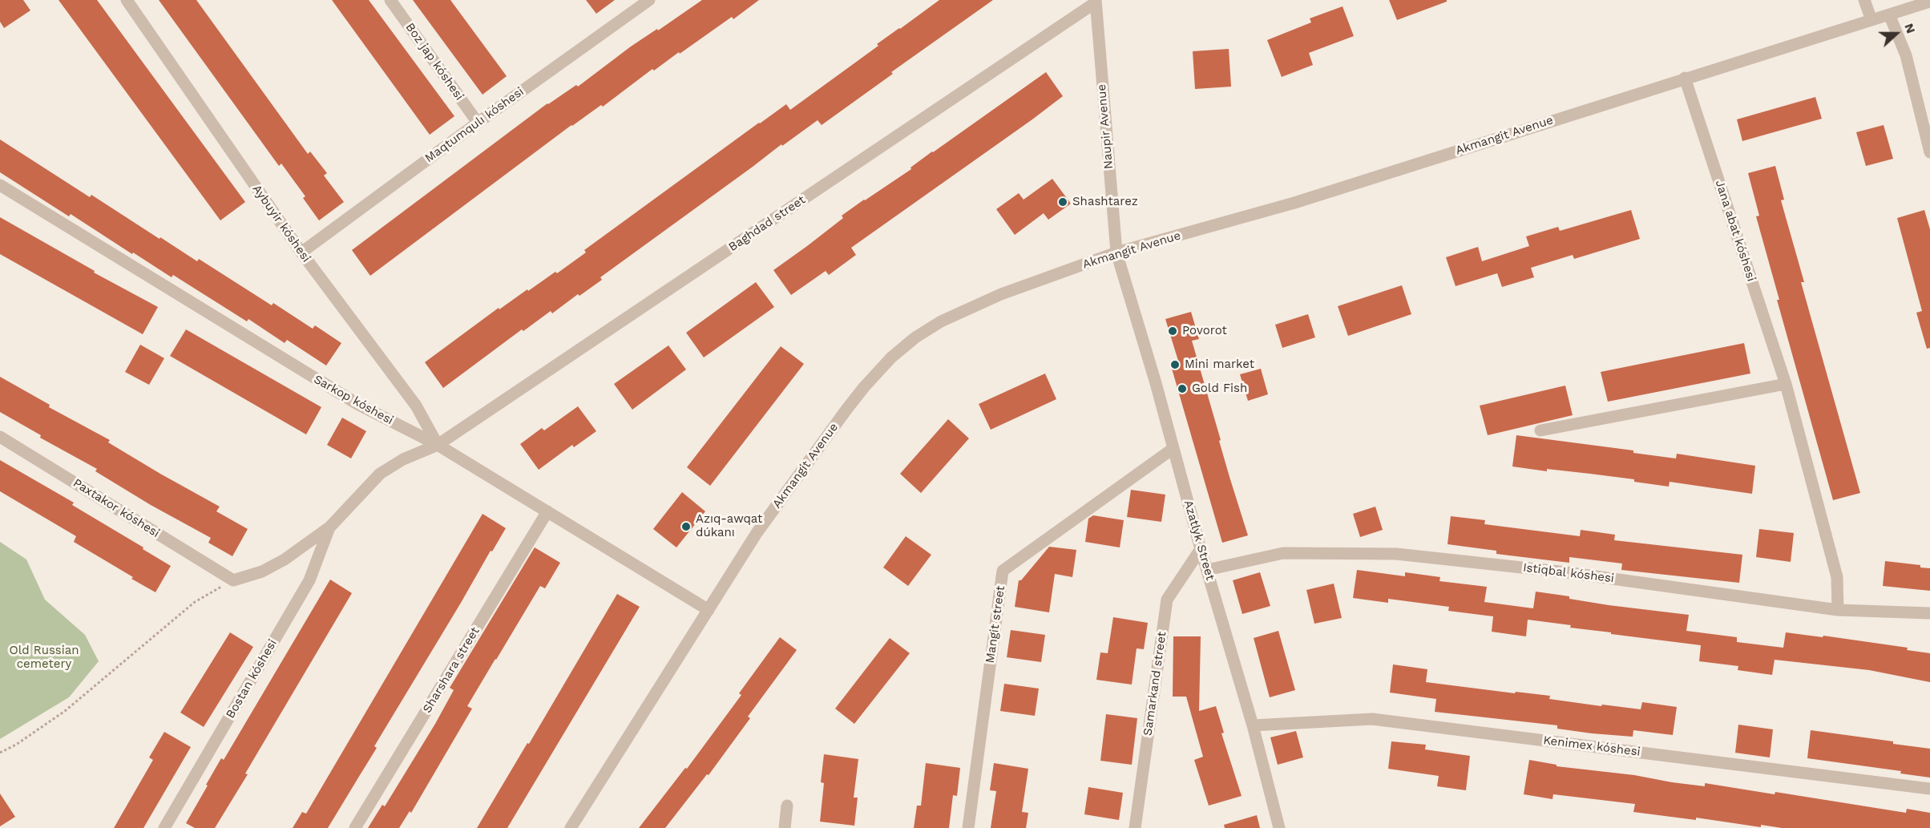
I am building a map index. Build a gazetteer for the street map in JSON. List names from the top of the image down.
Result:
{
  "streets": {
    "street": [
      "Boz jap kóshesi",
      "Maqtumqulı kóshesi",
      "Naupir Avenue",
      "Akmangit Avenue",
      "Aybuyir kóshesi",
      "Baghdad street",
      "Jana abat kóshesi",
      "Sarkop kóshesi",
      "Paxtakor kóshesi",
      "Azatlyk Street",
      "Istiqbal kóshesi",
      "Mangit street",
      "Sharshara street",
      "Bostan kóshesi",
      "Samarkand street",
      "Kenimex kóshesi"
    ]
  },
  "crossings": [
    ["Boz jap kóshesi", "Maqtumqulı kóshesi"],
    ["Maqtumqulı kóshesi", "Aybuyir kóshesi"],
    ["Naupir Avenue", "Akmangit Avenue"],
    ["Naupir Avenue", "Baghdad street"],
    ["Naupir Avenue", "Azatlyk Street"],
    ["Akmangit Avenue", "Jana abat kóshesi"],
    ["Akmangit Avenue", "Sarkop kóshesi"],
    ["Akmangit Avenue", "Azatlyk Street"],
    ["Aybuyir kóshesi", "Baghdad street"],
    ["Aybuyir kóshesi", "Sarkop kóshesi"],
    ["Baghdad street", "Sarkop kóshesi"],
    ["Baghdad street", "Bostan kóshesi"],
    ["Jana abat kóshesi", "Istiqbal kóshesi"],
    ["Sarkop kóshesi", "Sharshara street"],
    ["Azatlyk Street", "Istiqbal kóshesi"],
    ["Azatlyk Street", "Mangit street"],
    ["Azatlyk Street", "Samarkand street"],
    ["Azatlyk Street", "Kenimex kóshesi"]
  ],
  "parks": ["Old Russian cemetery"],
  "places": [
    "Shashtarez",
    "Povorot",
    "Mini market",
    "Gold Fish",
    "Azıq-awqat dúkanı"
  ],
  "north": "right"
}
